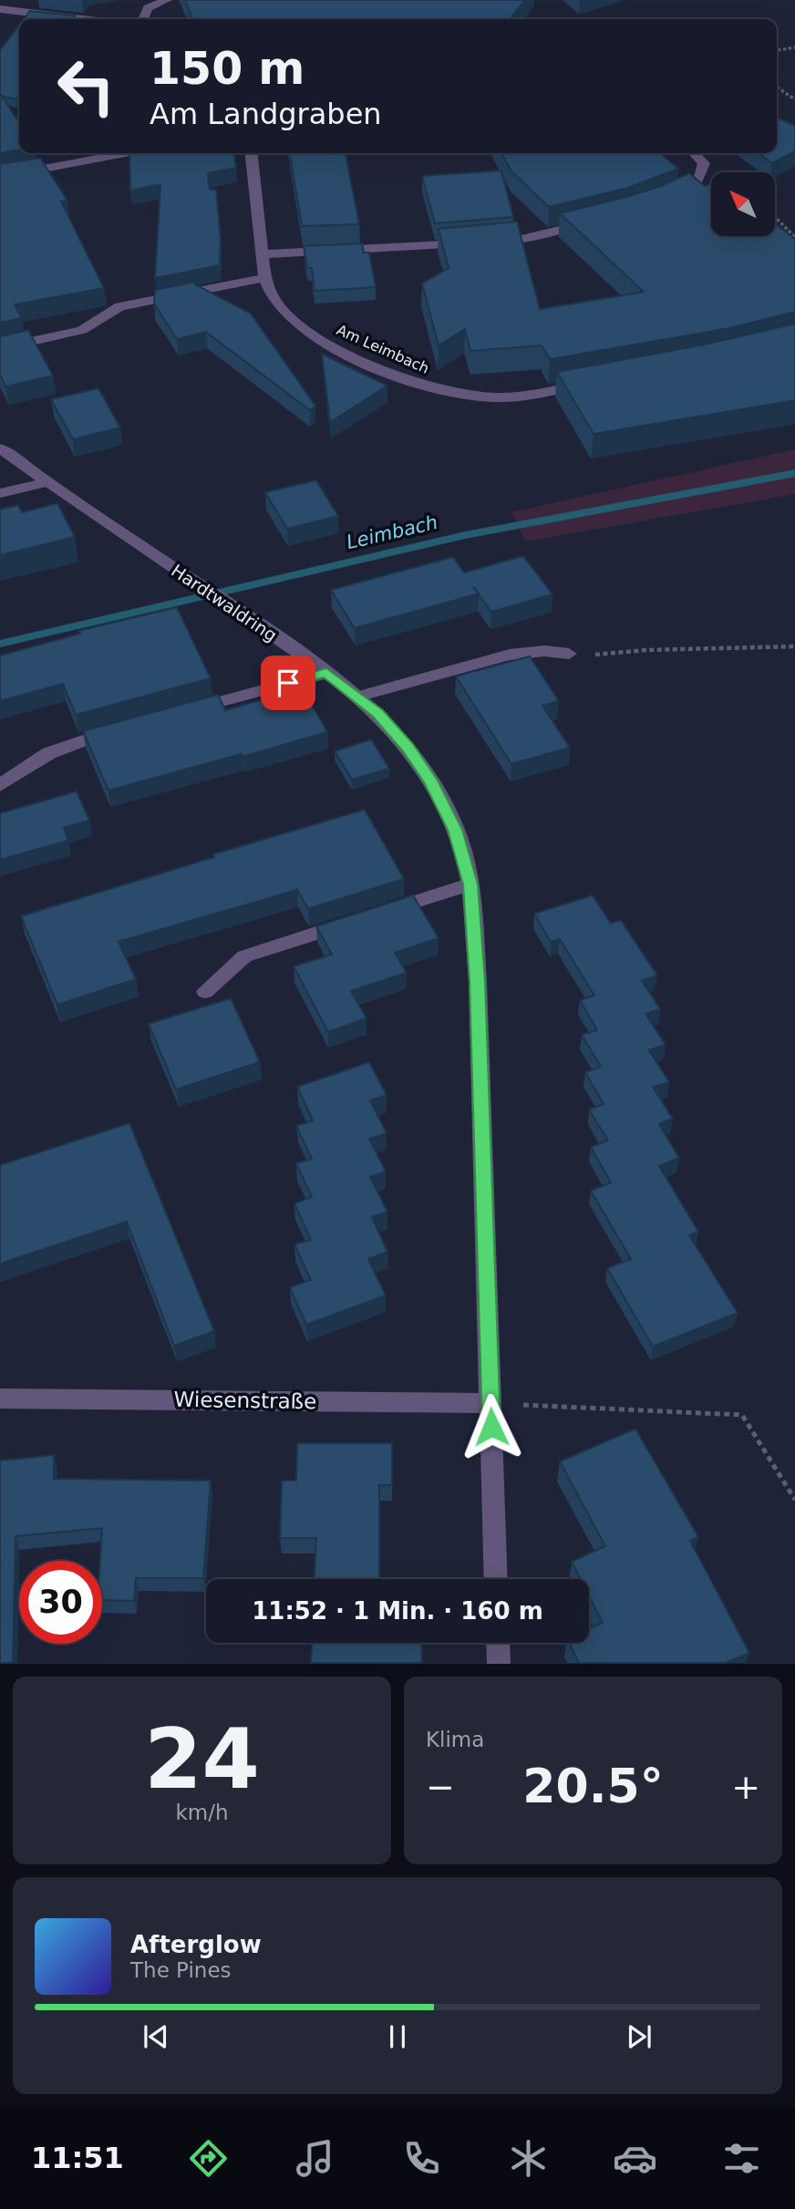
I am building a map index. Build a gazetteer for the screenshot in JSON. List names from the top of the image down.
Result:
{
  "streets": {
    "street": ["Am Leimbach", "Hardtwaldring", "Wiesenstraße"]
  },
  "crossings": [
    ["Hardtwaldring", "Wiesenstraße"]
  ],
  "water": ["Leimbach"],
  "north": "top left",
  "page": {
    "turn": ["150 m", "Am Landgraben"],
    "limit": "30",
    "trip": "11:52 · 1 Min. · 160 m",
    "tile": [
      ["24", "km/h"],
      "Klima"
    ],
    "heat": ["−", "20.5°", "+"],
    "song": ["Afterglow", "The Pines"],
    "tabs": "11:51"
  }
}
